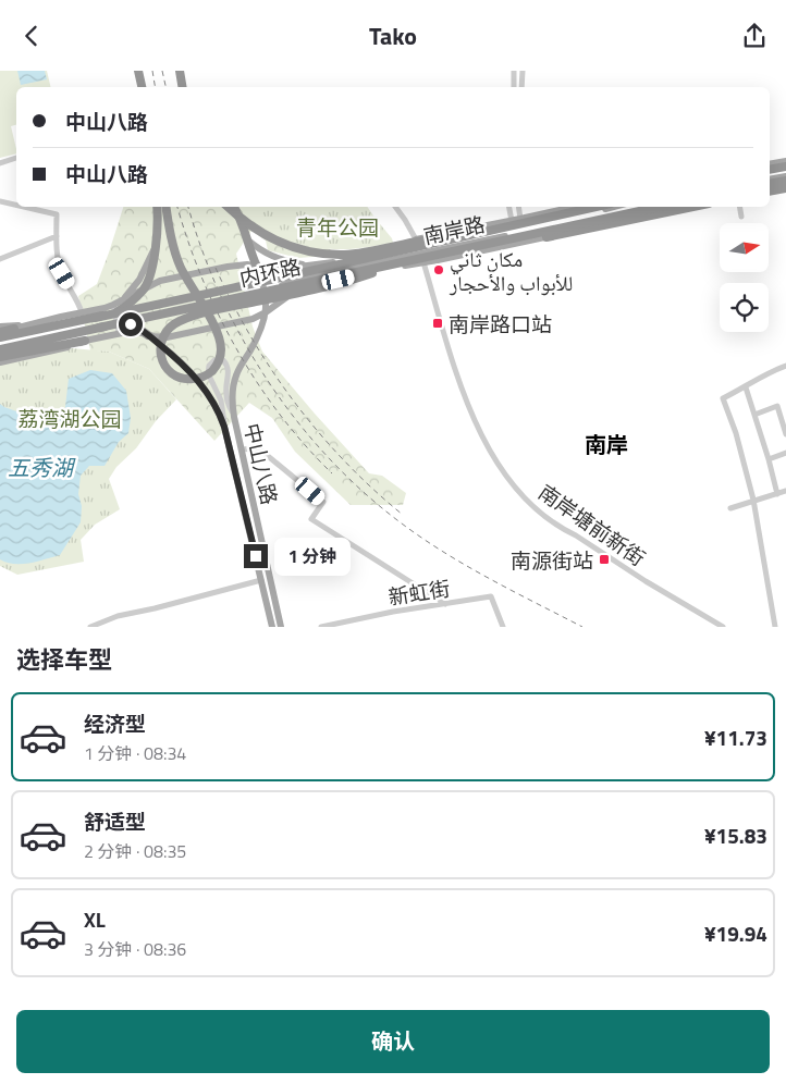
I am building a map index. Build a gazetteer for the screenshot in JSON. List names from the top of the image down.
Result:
{
  "streets": {
    "highway": ["内环路"],
    "main road": ["南岸路", "中山八路"],
    "street": ["南岸塘前新街", "新虹街"]
  },
  "crossings": [
    ["南岸路", "内环路"],
    ["南岸路", "中山八路"]
  ],
  "districts": ["南岸"],
  "water": ["五秀湖"],
  "parks": ["青年公园", "荔湾湖公园"],
  "places": {
    "other": ["مكان ثاني للأبواب والأحجار"],
    "transit": ["南岸路口站", "南源街站"]
  },
  "north": "right",
  "page": {
    "header": "Tako",
    "banner": ["中山八路", "中山八路"],
    "bubble": "1 分钟",
    "heading": "选择车型",
    "list": [
      {
        "name": "经济型",
        "note": "1 分钟 · 08:34",
        "value": "¥11.73"
      },
      {
        "name": "舒适型",
        "note": "2 分钟 · 08:35",
        "value": "¥15.83"
      },
      {
        "name": "XL",
        "note": "3 分钟 · 08:36",
        "value": "¥19.94"
      }
    ],
    "buttons": "确认"
  }
}
